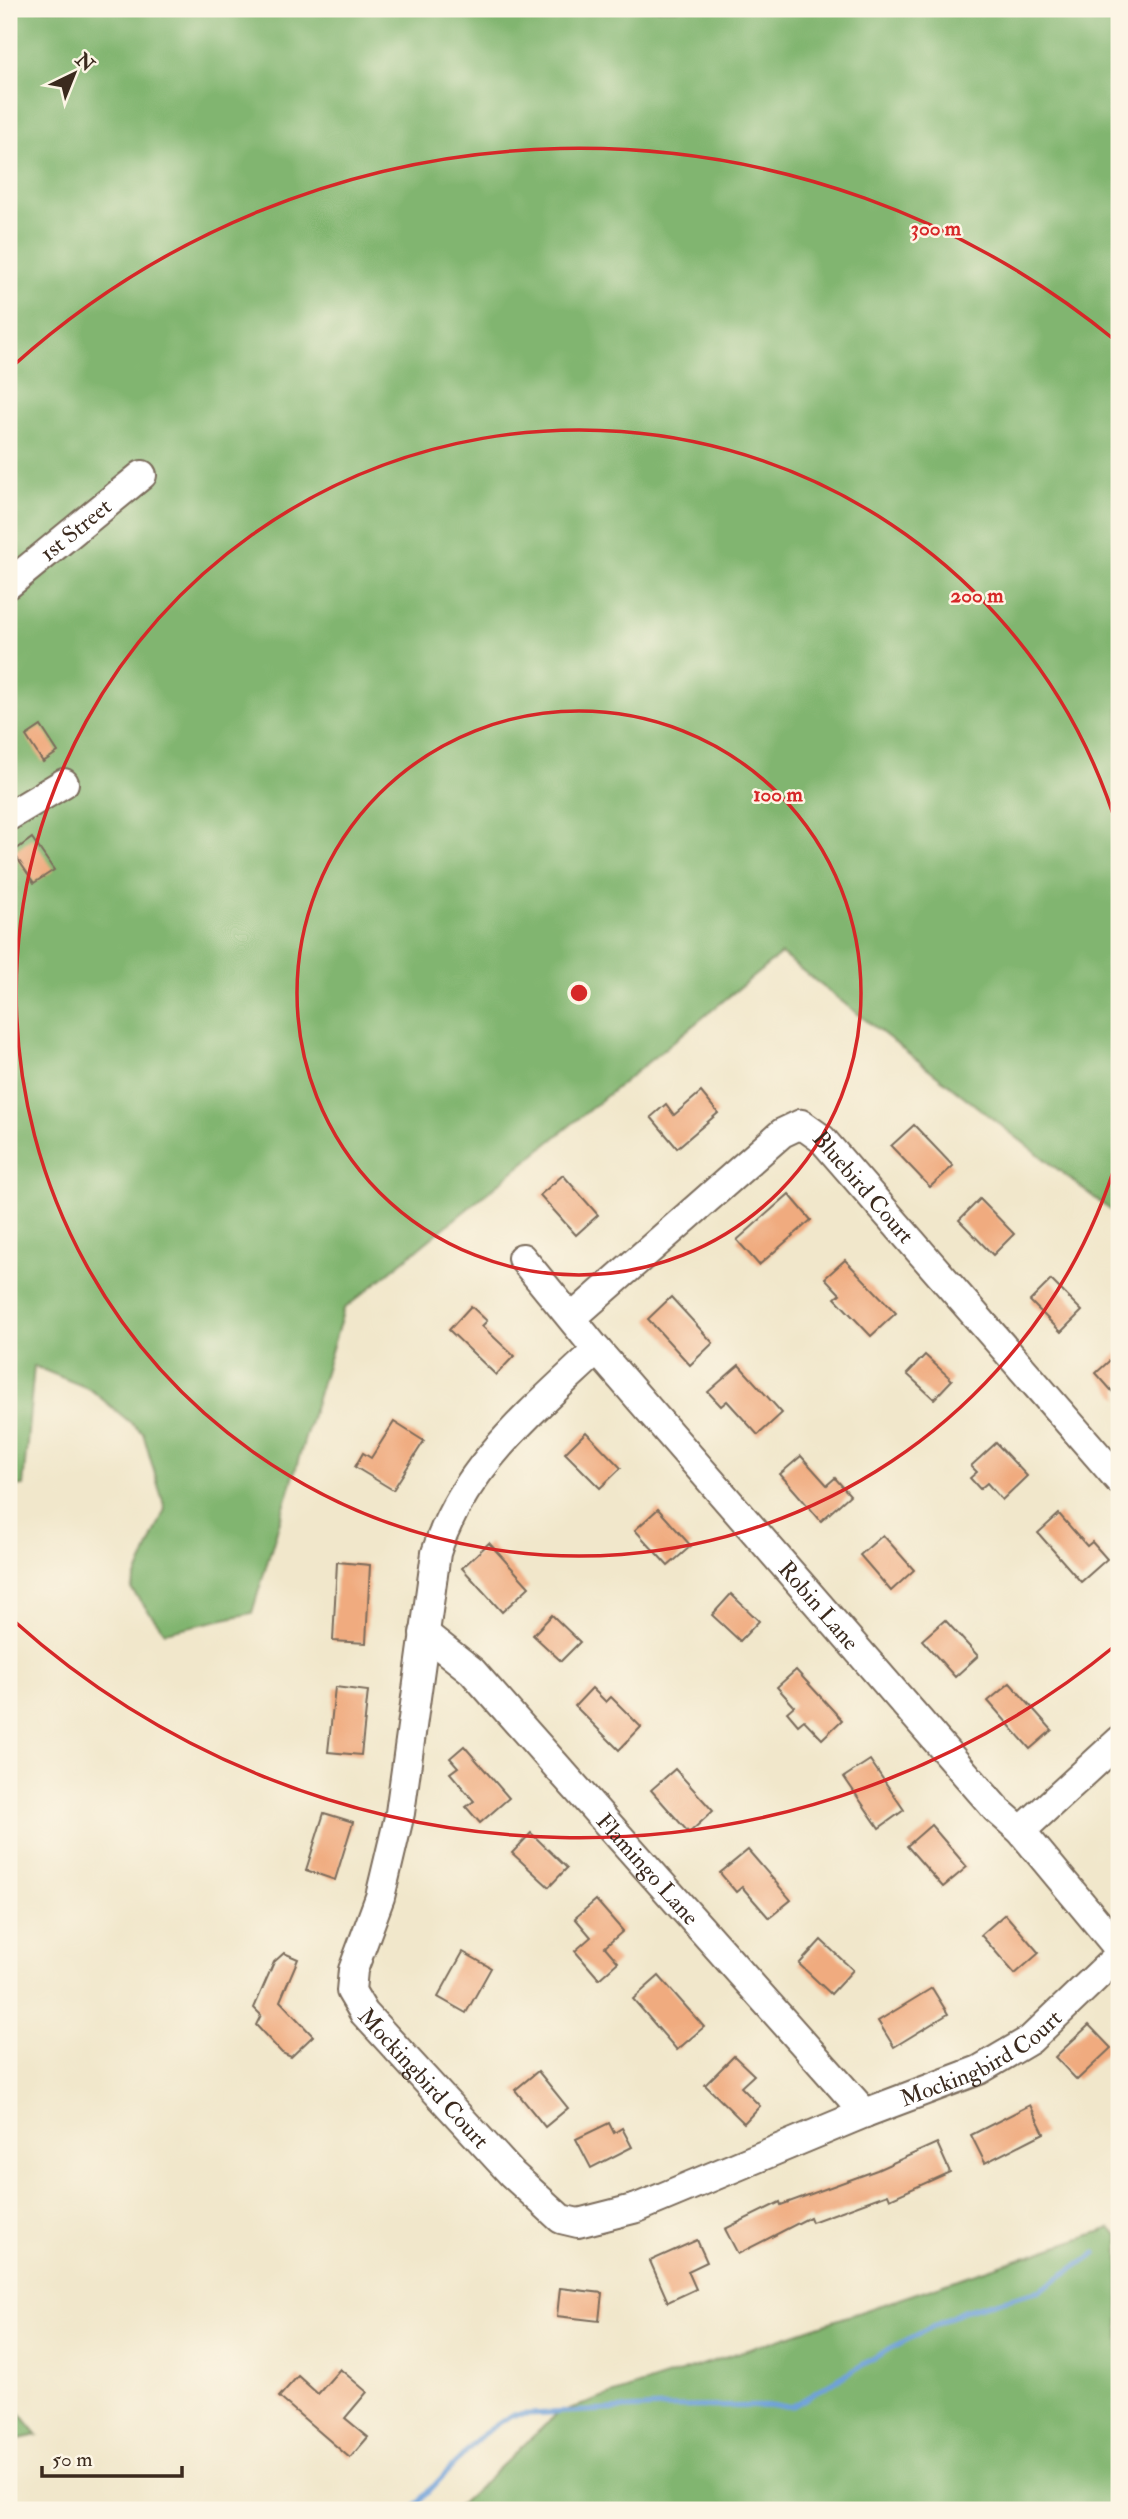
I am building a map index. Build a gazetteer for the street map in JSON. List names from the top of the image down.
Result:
{
  "streets": {
    "street": [
      "1st Street",
      "Bluebird Court",
      "Robin Lane",
      "Flamingo Lane",
      "Mockingbird Court"
    ]
  },
  "crossings": [
    ["Bluebird Court", "Robin Lane"],
    ["Robin Lane", "Mockingbird Court"],
    ["Flamingo Lane", "Mockingbird Court"]
  ],
  "scale_bar": "50 m",
  "north": "top right",
  "rings": ["300 m", "200 m", "100 m"]
}
